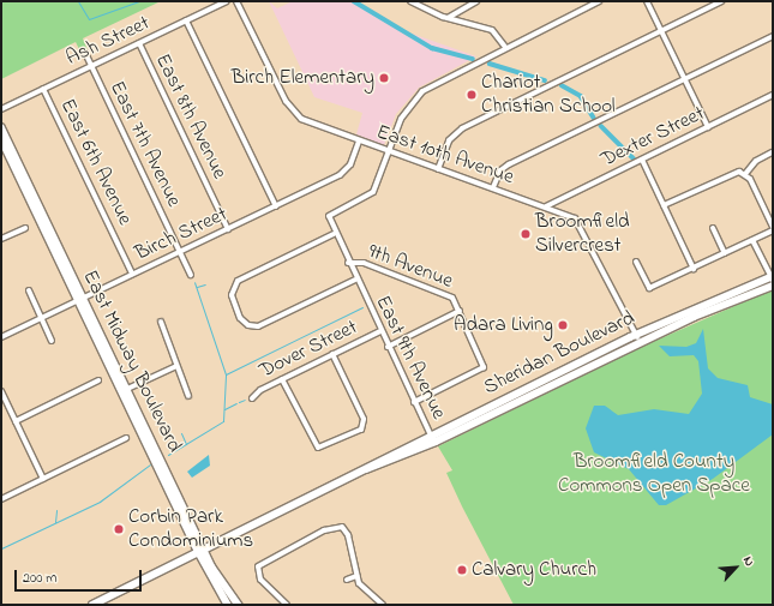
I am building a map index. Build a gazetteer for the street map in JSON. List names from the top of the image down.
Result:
{
  "streets": {
    "main road": ["Sheridan Boulevard", "East Midway Boulevard"],
    "street": [
      "Ash Street",
      "East 8th Avenue",
      "Dexter Street",
      "East 7th Avenue",
      "East 10th Avenue",
      "East 6th Avenue",
      "Birch Street",
      "9th Avenue",
      "Dover Street",
      "East 9th Avenue"
    ]
  },
  "crossings": [
    ["Ash Street", "East 8th Avenue"],
    ["Ash Street", "East 7th Avenue"],
    ["Ash Street", "East 6th Avenue"],
    ["East 8th Avenue", "Birch Street"],
    ["Dexter Street", "East 10th Avenue"],
    ["East 7th Avenue", "Birch Street"],
    ["East 10th Avenue", "Birch Street"],
    ["East 10th Avenue", "Sheridan Boulevard"],
    ["East 6th Avenue", "Birch Street"],
    ["Birch Street", "East Midway Boulevard"],
    ["9th Avenue", "East 9th Avenue"],
    ["Dover Street", "East 9th Avenue"],
    ["Sheridan Boulevard", "East 9th Avenue"],
    ["Sheridan Boulevard", "East Midway Boulevard"]
  ],
  "parks": ["Broomfield County Commons Open Space"],
  "places": [
    "Birch Elementary",
    "Chariot Christian School",
    "Broomfield Silvercrest",
    "Adara Living",
    "Corbin Park Condominiums",
    "Calvary Church"
  ],
  "scale_bar": "200 m",
  "north": "top right"
}
